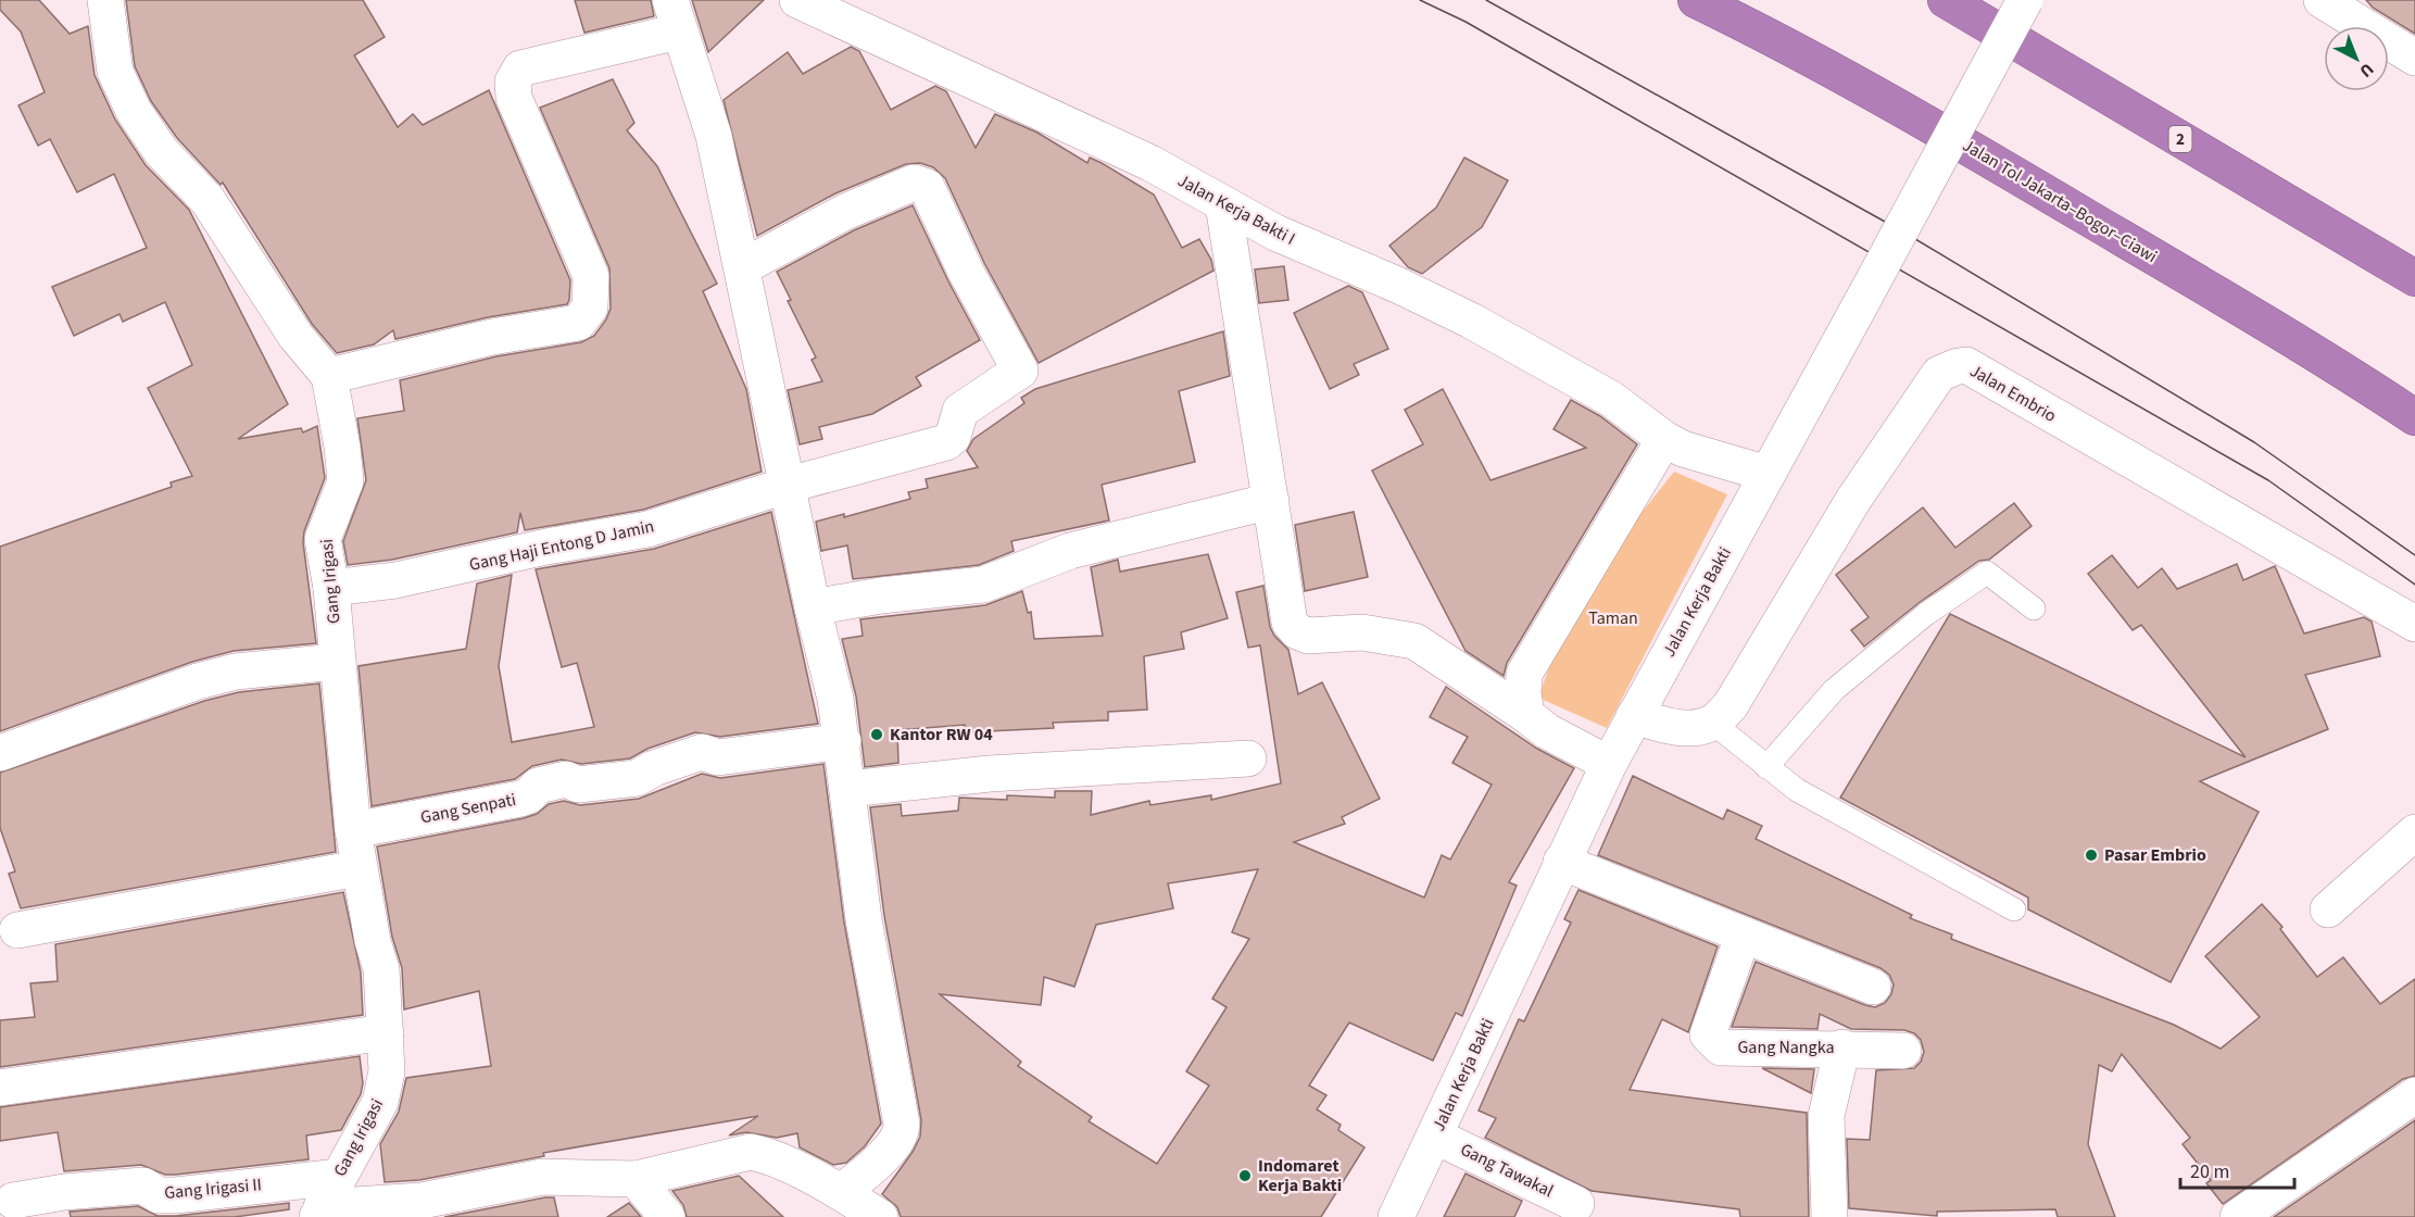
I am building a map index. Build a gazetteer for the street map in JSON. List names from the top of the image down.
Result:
{
  "streets": {
    "highway": ["2", "Jalan Tol Jakarta–Bogor–Ciawi"],
    "street": [
      "Jalan Kerja Bakti I",
      "Jalan Embrio",
      "Gang Haji Entong D Jamin",
      "Gang Irigasi",
      "Jalan Kerja Bakti",
      "Gang Senpati",
      "Gang Nangka",
      "Gang Tawakal",
      "Gang Irigasi II"
    ]
  },
  "crossings": [
    ["Jalan Kerja Bakti I", "Jalan Kerja Bakti"],
    ["Gang Haji Entong D Jamin", "Gang Irigasi"],
    ["Gang Irigasi", "Gang Senpati"],
    ["Gang Irigasi", "Gang Irigasi II"],
    ["Jalan Kerja Bakti", "Gang Tawakal"]
  ],
  "parks": ["Taman"],
  "places": ["Kantor RW 04", "Pasar Embrio", "Indomaret Kerja Bakti"],
  "scale_bar": "20 m",
  "north": "bottom right"
}
